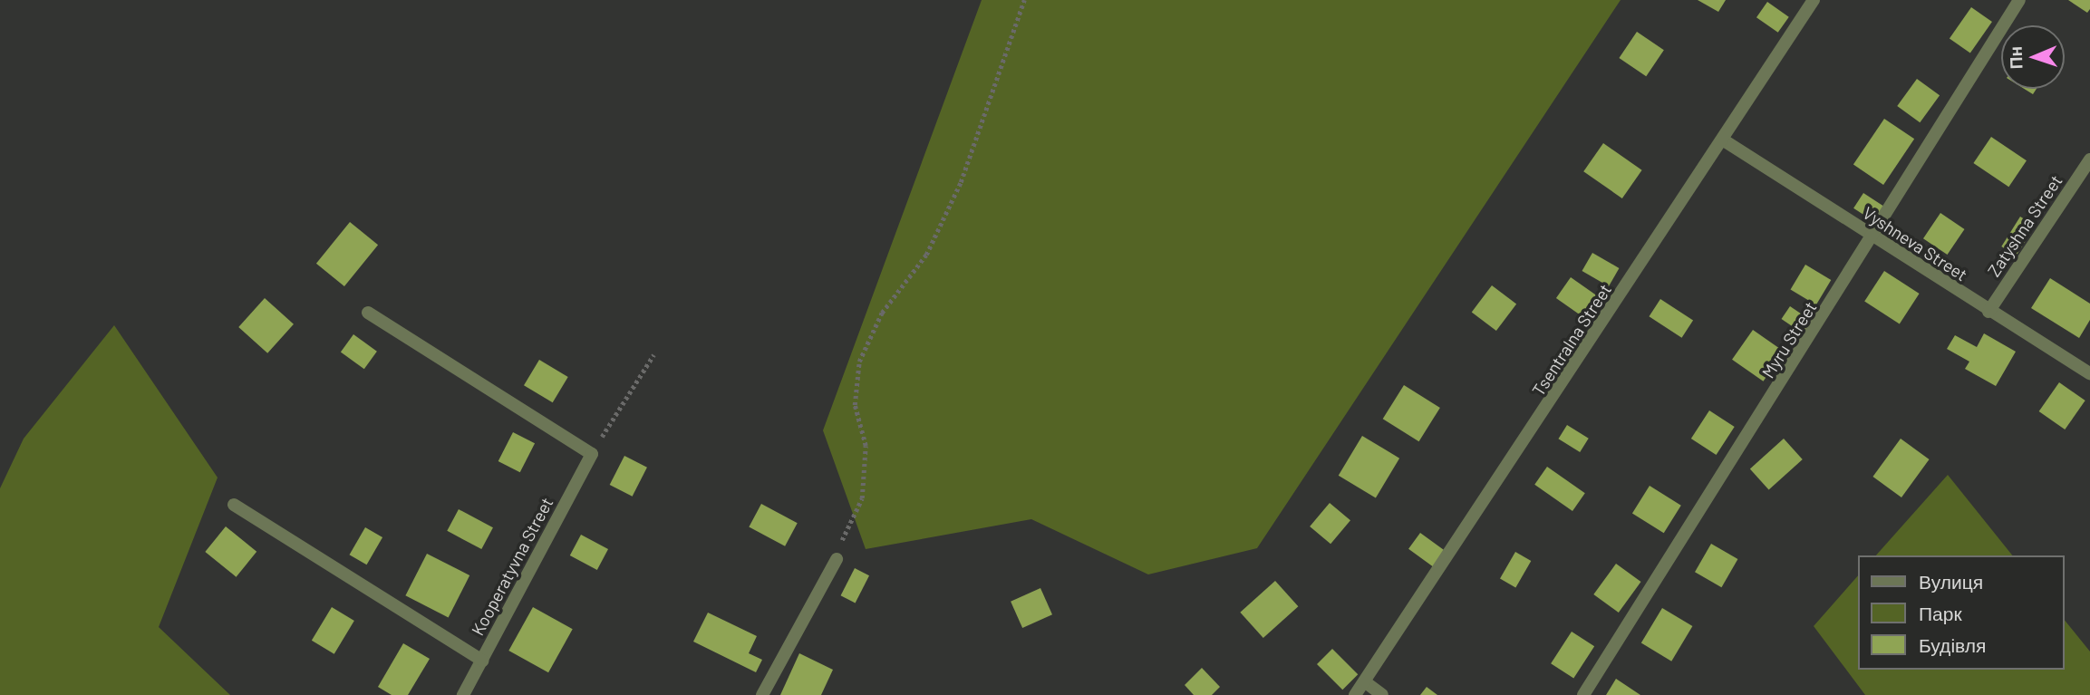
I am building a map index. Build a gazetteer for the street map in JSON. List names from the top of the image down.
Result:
{
  "streets": {
    "street": [
      "Zatyshna Street",
      "Vyshneva Street",
      "Tsentralna Street",
      "Myru Street",
      "Kooperatyvna Street"
    ]
  },
  "crossings": [
    ["Zatyshna Street", "Vyshneva Street"],
    ["Vyshneva Street", "Tsentralna Street"],
    ["Vyshneva Street", "Myru Street"]
  ],
  "legend": ["Вулиця", "Парк", "Будівля"],
  "north": "left"
}
